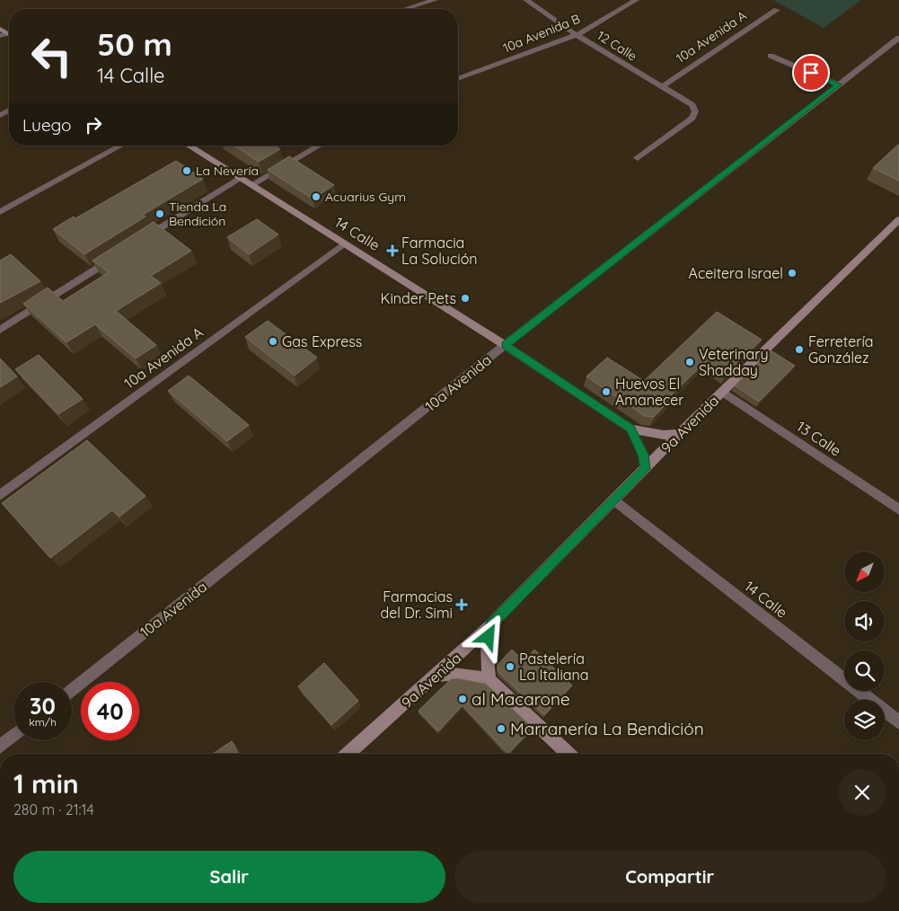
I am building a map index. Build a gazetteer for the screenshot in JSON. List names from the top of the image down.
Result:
{
  "streets": {
    "street": [
      "10a Avenida B",
      "10a Avenida A",
      "12 Calle",
      "14 Calle",
      "10a Avenida",
      "9a Avenida",
      "13 Calle"
    ]
  },
  "crossings": [
    ["10a Avenida B", "12 Calle"],
    ["10a Avenida A", "12 Calle"],
    ["10a Avenida A", "14 Calle"],
    ["14 Calle", "10a Avenida"],
    ["14 Calle", "9a Avenida"],
    ["9a Avenida", "13 Calle"]
  ],
  "places": {
    "other": [
      "La Nevería",
      "Acuarius Gym",
      "Tienda La Bendición",
      "Aceitera Israel",
      "Kinder Pets",
      "Gas Express",
      "Ferretería González",
      "Veterinary Shadday",
      "Huevos El Amanecer",
      "Pastelería La Italiana",
      "al Macarone",
      "Marranería La Bendición"
    ],
    "health": ["Farmacia La Solución", "Farmacias del Dr. Simi"]
  },
  "north": "bottom left",
  "page": {
    "turn": ["50 m", "14 Calle"],
    "then": "Luego",
    "speed": "30 km/h",
    "limit": "40",
    "heading": ["1 min", "280 m · 21:14"],
    "buttons": ["Salir", "Compartir"]
  }
}
